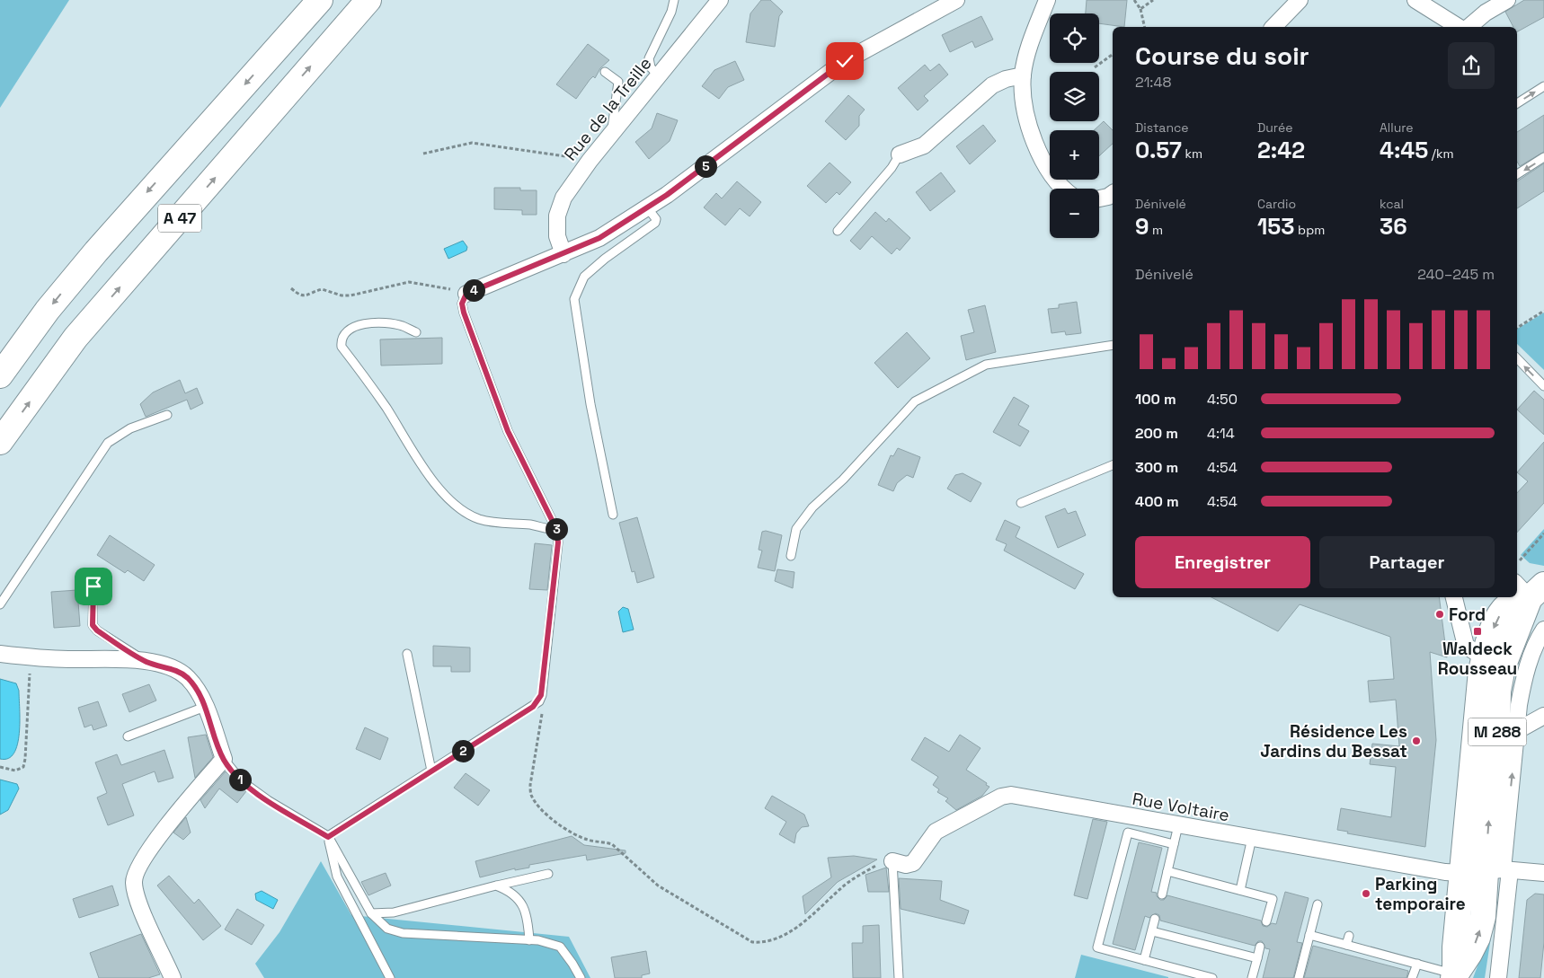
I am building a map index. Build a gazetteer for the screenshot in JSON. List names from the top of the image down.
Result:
{
  "streets": {
    "main road": ["A 47", "M 288"],
    "street": ["Rue de la Treille", "Rue Voltaire"]
  },
  "crossings": [
    ["M 288", "Rue Voltaire"]
  ],
  "places": {
    "other": ["Ford", "Résidence Les Jardins du Bessat", "Parking temporaire"],
    "transit": ["Waldeck Rousseau"]
  },
  "page": {
    "map_buttons": ["+", "−"],
    "heading": ["Course du soir", "21:48"],
    "stats": [
      ["Distance", "0.57 km"],
      ["Durée", "2:42"],
      ["Allure", "4:45 /km"],
      ["Dénivelé", "9 m"],
      ["Cardio", "153 bpm"],
      ["kcal", "36"]
    ],
    "pins": [
      "5",
      "4",
      "3",
      "2",
      "1"
    ],
    "chart": ["Dénivelé", "240–245 m"],
    "list": [
      {
        "name": "100 m",
        "note": "4:50"
      },
      {
        "name": "200 m",
        "note": "4:14"
      },
      {
        "name": "300 m",
        "note": "4:54"
      },
      {
        "name": "400 m",
        "note": "4:54"
      }
    ],
    "buttons": ["Enregistrer", "Partager"]
  }
}
